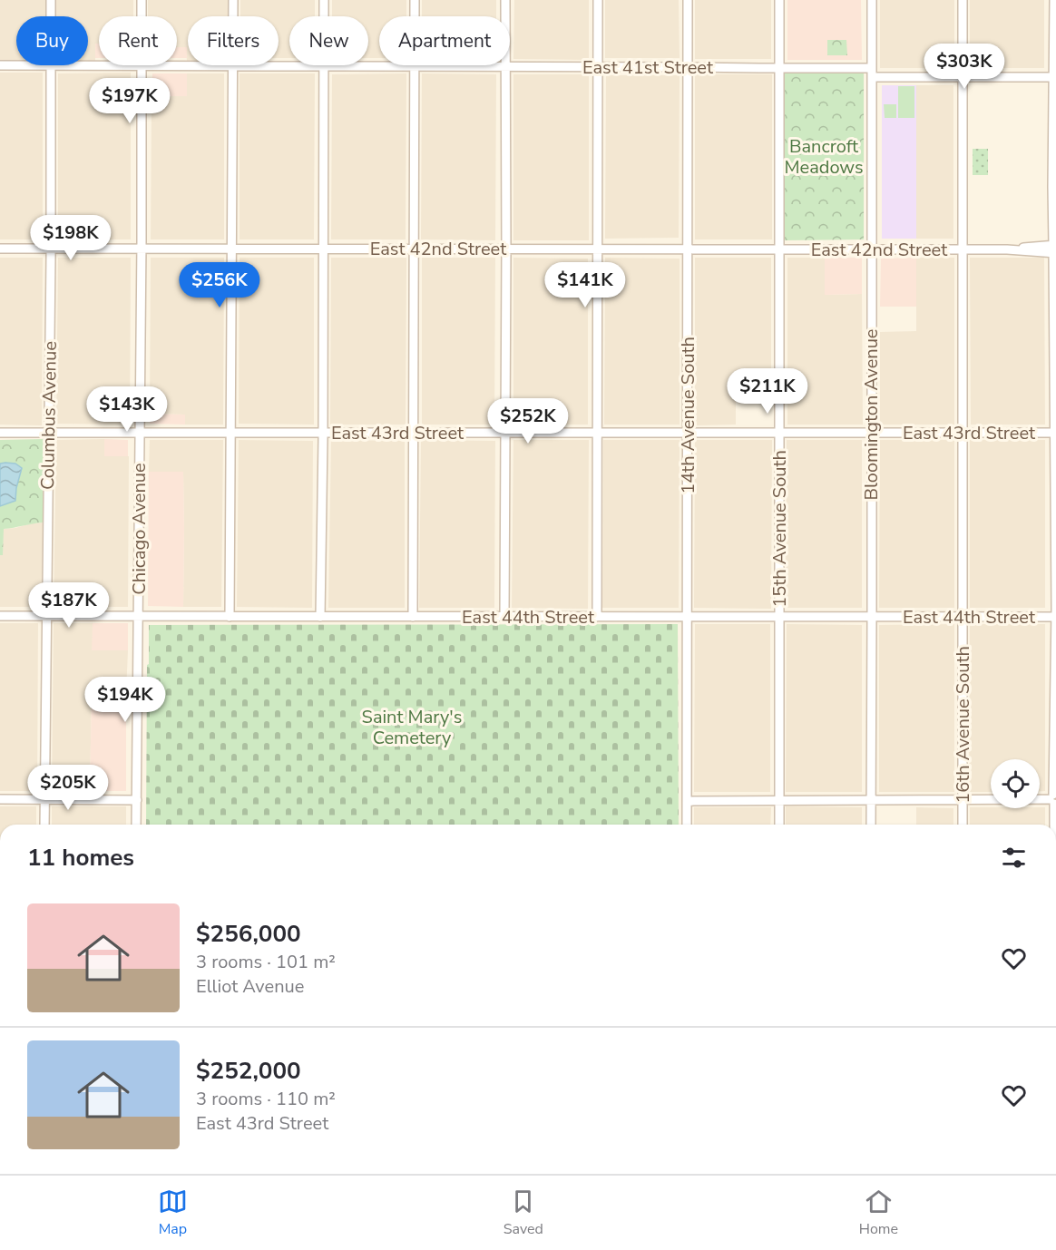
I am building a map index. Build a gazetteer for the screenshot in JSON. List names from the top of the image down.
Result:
{
  "streets": {
    "street": [
      "East 41st Street",
      "East 42nd Street",
      "Bloomington Avenue",
      "Columbus Avenue",
      "14th Avenue South",
      "East 43rd Street",
      "Chicago Avenue",
      "15th Avenue South",
      "East 44th Street",
      "16th Avenue South"
    ]
  },
  "crossings": [
    ["East 41st Street", "Bloomington Avenue"],
    ["East 41st Street", "Columbus Avenue"],
    ["East 41st Street", "14th Avenue South"],
    ["East 41st Street", "Chicago Avenue"],
    ["East 41st Street", "15th Avenue South"],
    ["East 42nd Street", "Bloomington Avenue"],
    ["East 42nd Street", "Columbus Avenue"],
    ["East 42nd Street", "14th Avenue South"],
    ["East 42nd Street", "Chicago Avenue"],
    ["East 42nd Street", "15th Avenue South"],
    ["East 42nd Street", "16th Avenue South"],
    ["Bloomington Avenue", "East 43rd Street"],
    ["Bloomington Avenue", "East 44th Street"],
    ["Columbus Avenue", "East 43rd Street"],
    ["Columbus Avenue", "East 44th Street"],
    ["14th Avenue South", "East 43rd Street"],
    ["14th Avenue South", "East 44th Street"],
    ["East 43rd Street", "Chicago Avenue"],
    ["East 43rd Street", "15th Avenue South"],
    ["East 43rd Street", "16th Avenue South"],
    ["Chicago Avenue", "East 44th Street"],
    ["15th Avenue South", "East 44th Street"],
    ["East 44th Street", "16th Avenue South"]
  ],
  "parks": ["Bancroft Meadows", "Saint Mary's Cemetery"],
  "page": {
    "chip": [
      "Buy",
      "Rent",
      "Filters",
      "New",
      "Apartment"
    ],
    "price": [
      "$303K",
      "$197K",
      "$198K",
      "$256K",
      "$141K",
      "$211K",
      "$143K",
      "$252K",
      "$187K",
      "$194K",
      "$205K"
    ],
    "heading": "11 homes",
    "list": [
      {
        "name": "$256,000",
        "note": "3 rooms · 101 m² · Elliot Avenue"
      },
      {
        "name": "$252,000",
        "note": "3 rooms · 110 m² · East 43rd Street"
      }
    ],
    "tabs": ["Map", "Saved", "Home"]
  }
}
